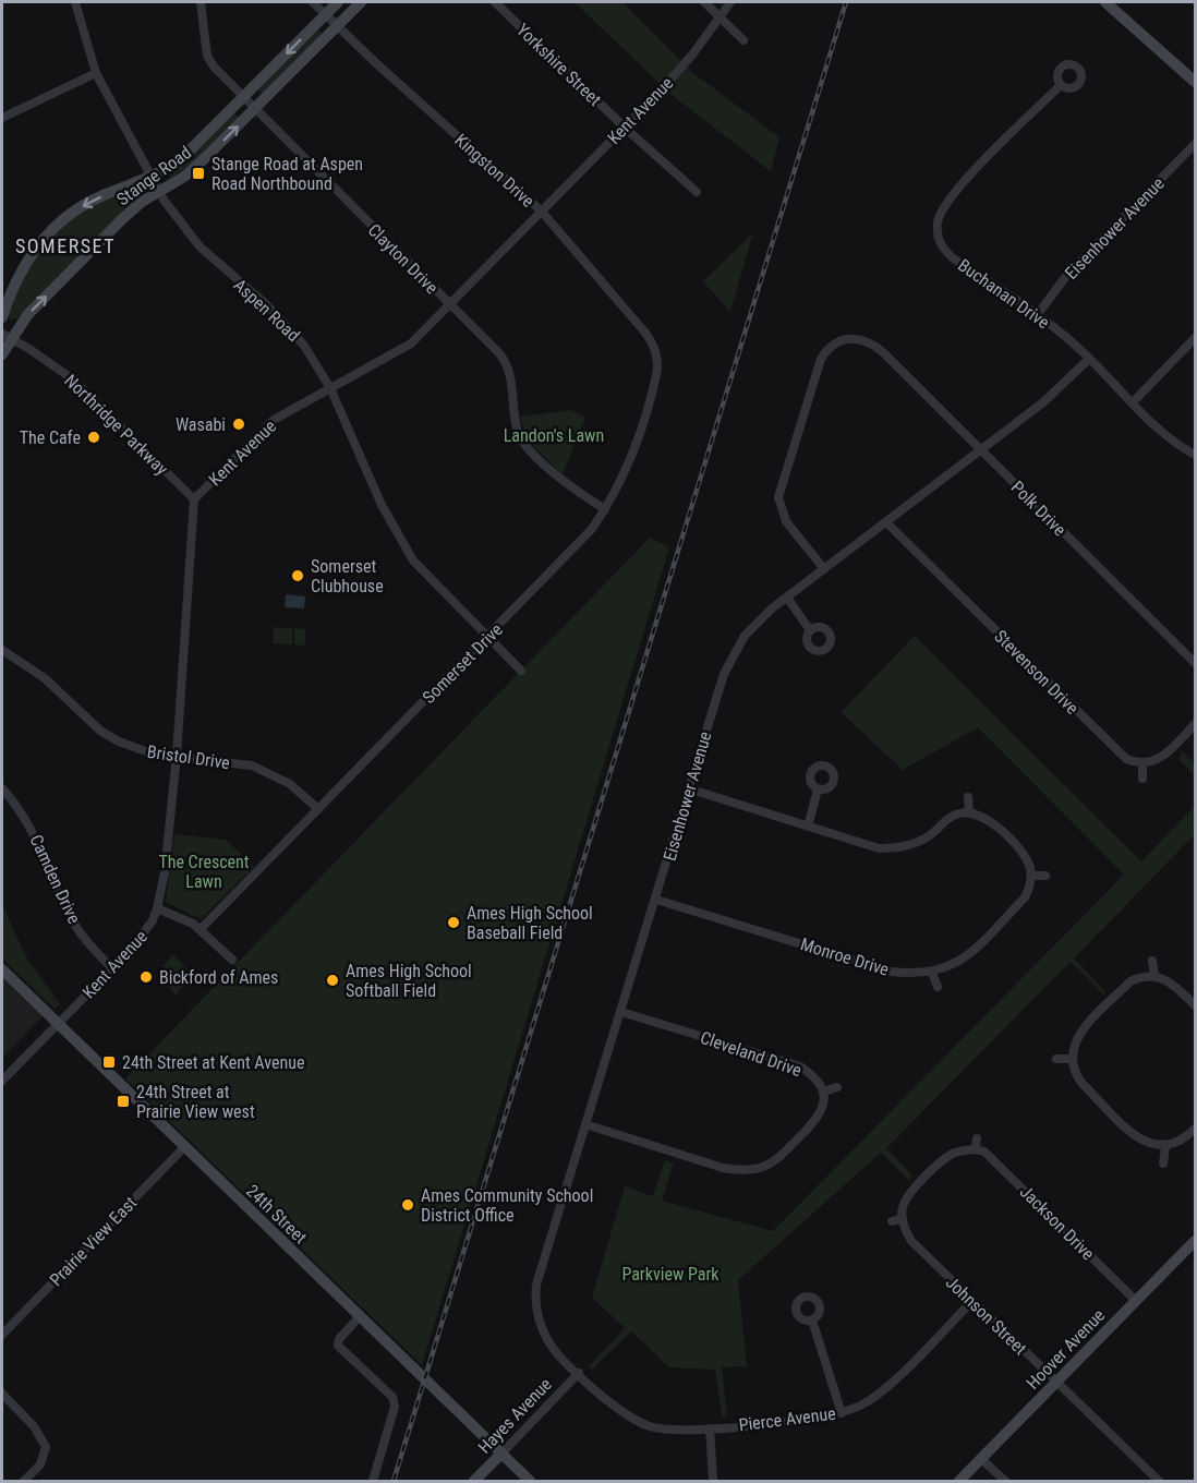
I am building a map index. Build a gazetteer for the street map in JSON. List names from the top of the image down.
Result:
{
  "streets": {
    "main road": [
      "Stange Road",
      "24th Street",
      "Hoover Avenue",
      "Hayes Avenue"
    ],
    "street": [
      "Yorkshire Street",
      "Kent Avenue",
      "Kingston Drive",
      "Eisenhower Avenue",
      "Clayton Drive",
      "Buchanan Drive",
      "Aspen Road",
      "Northridge Parkway",
      "Polk Drive",
      "Somerset Drive",
      "Stevenson Drive",
      "Bristol Drive",
      "Camden Drive",
      "Monroe Drive",
      "Cleveland Drive",
      "Jackson Drive",
      "Prairie View East",
      "Johnson Street",
      "Pierce Avenue"
    ]
  },
  "crossings": [
    ["Yorkshire Street", "Kent Avenue"],
    ["Kent Avenue", "Kingston Drive"],
    ["Kent Avenue", "Clayton Drive"],
    ["Kent Avenue", "Aspen Road"],
    ["Kent Avenue", "Northridge Parkway"],
    ["Kent Avenue", "Bristol Drive"],
    ["Kent Avenue", "Camden Drive"],
    ["Kent Avenue", "24th Street"],
    ["Kingston Drive", "Stange Road"],
    ["Kingston Drive", "Somerset Drive"],
    ["Stange Road", "Clayton Drive"],
    ["Stange Road", "Aspen Road"],
    ["Stange Road", "Northridge Parkway"],
    ["Eisenhower Avenue", "Buchanan Drive"],
    ["Eisenhower Avenue", "Polk Drive"],
    ["Eisenhower Avenue", "Stevenson Drive"],
    ["Eisenhower Avenue", "Monroe Drive"],
    ["Eisenhower Avenue", "Cleveland Drive"],
    ["Eisenhower Avenue", "Hayes Avenue"],
    ["Eisenhower Avenue", "Pierce Avenue"],
    ["Clayton Drive", "Somerset Drive"],
    ["Aspen Road", "Somerset Drive"],
    ["Somerset Drive", "Bristol Drive"],
    ["24th Street", "Prairie View East"],
    ["24th Street", "Hayes Avenue"],
    ["Jackson Drive", "Hoover Avenue"],
    ["Johnson Street", "Hoover Avenue"],
    ["Johnson Street", "Pierce Avenue"],
    ["Hayes Avenue", "Pierce Avenue"]
  ],
  "districts": ["SOMERSET"],
  "parks": ["Landon's Lawn", "The Crescent Lawn", "Parkview Park"],
  "places": {
    "transit": ["Stange Road at Aspen Road Northbound", "24th Street at Kent Avenue", "24th Street at Prairie View west"],
    "other": [
      "Wasabi",
      "The Cafe",
      "Somerset Clubhouse",
      "Ames High School Baseball Field",
      "Bickford of Ames",
      "Ames High School Softball Field",
      "Ames Community School District Office"
    ]
  }
}
